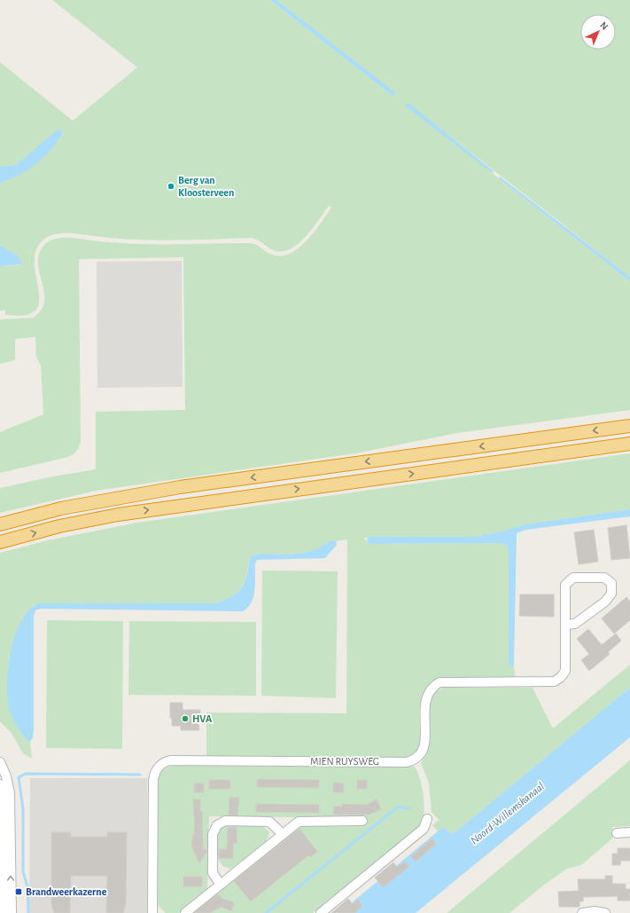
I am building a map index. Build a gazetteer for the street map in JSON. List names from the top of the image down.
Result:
{
  "streets": {
    "street": ["MIEN RUYSWEG"]
  },
  "water": ["Noord-Willemskanaal"],
  "places": {
    "other": ["Berg van Kloosterveen", "HVA"],
    "transit": ["Brandweerkazerne"]
  },
  "north": "top right"
}
